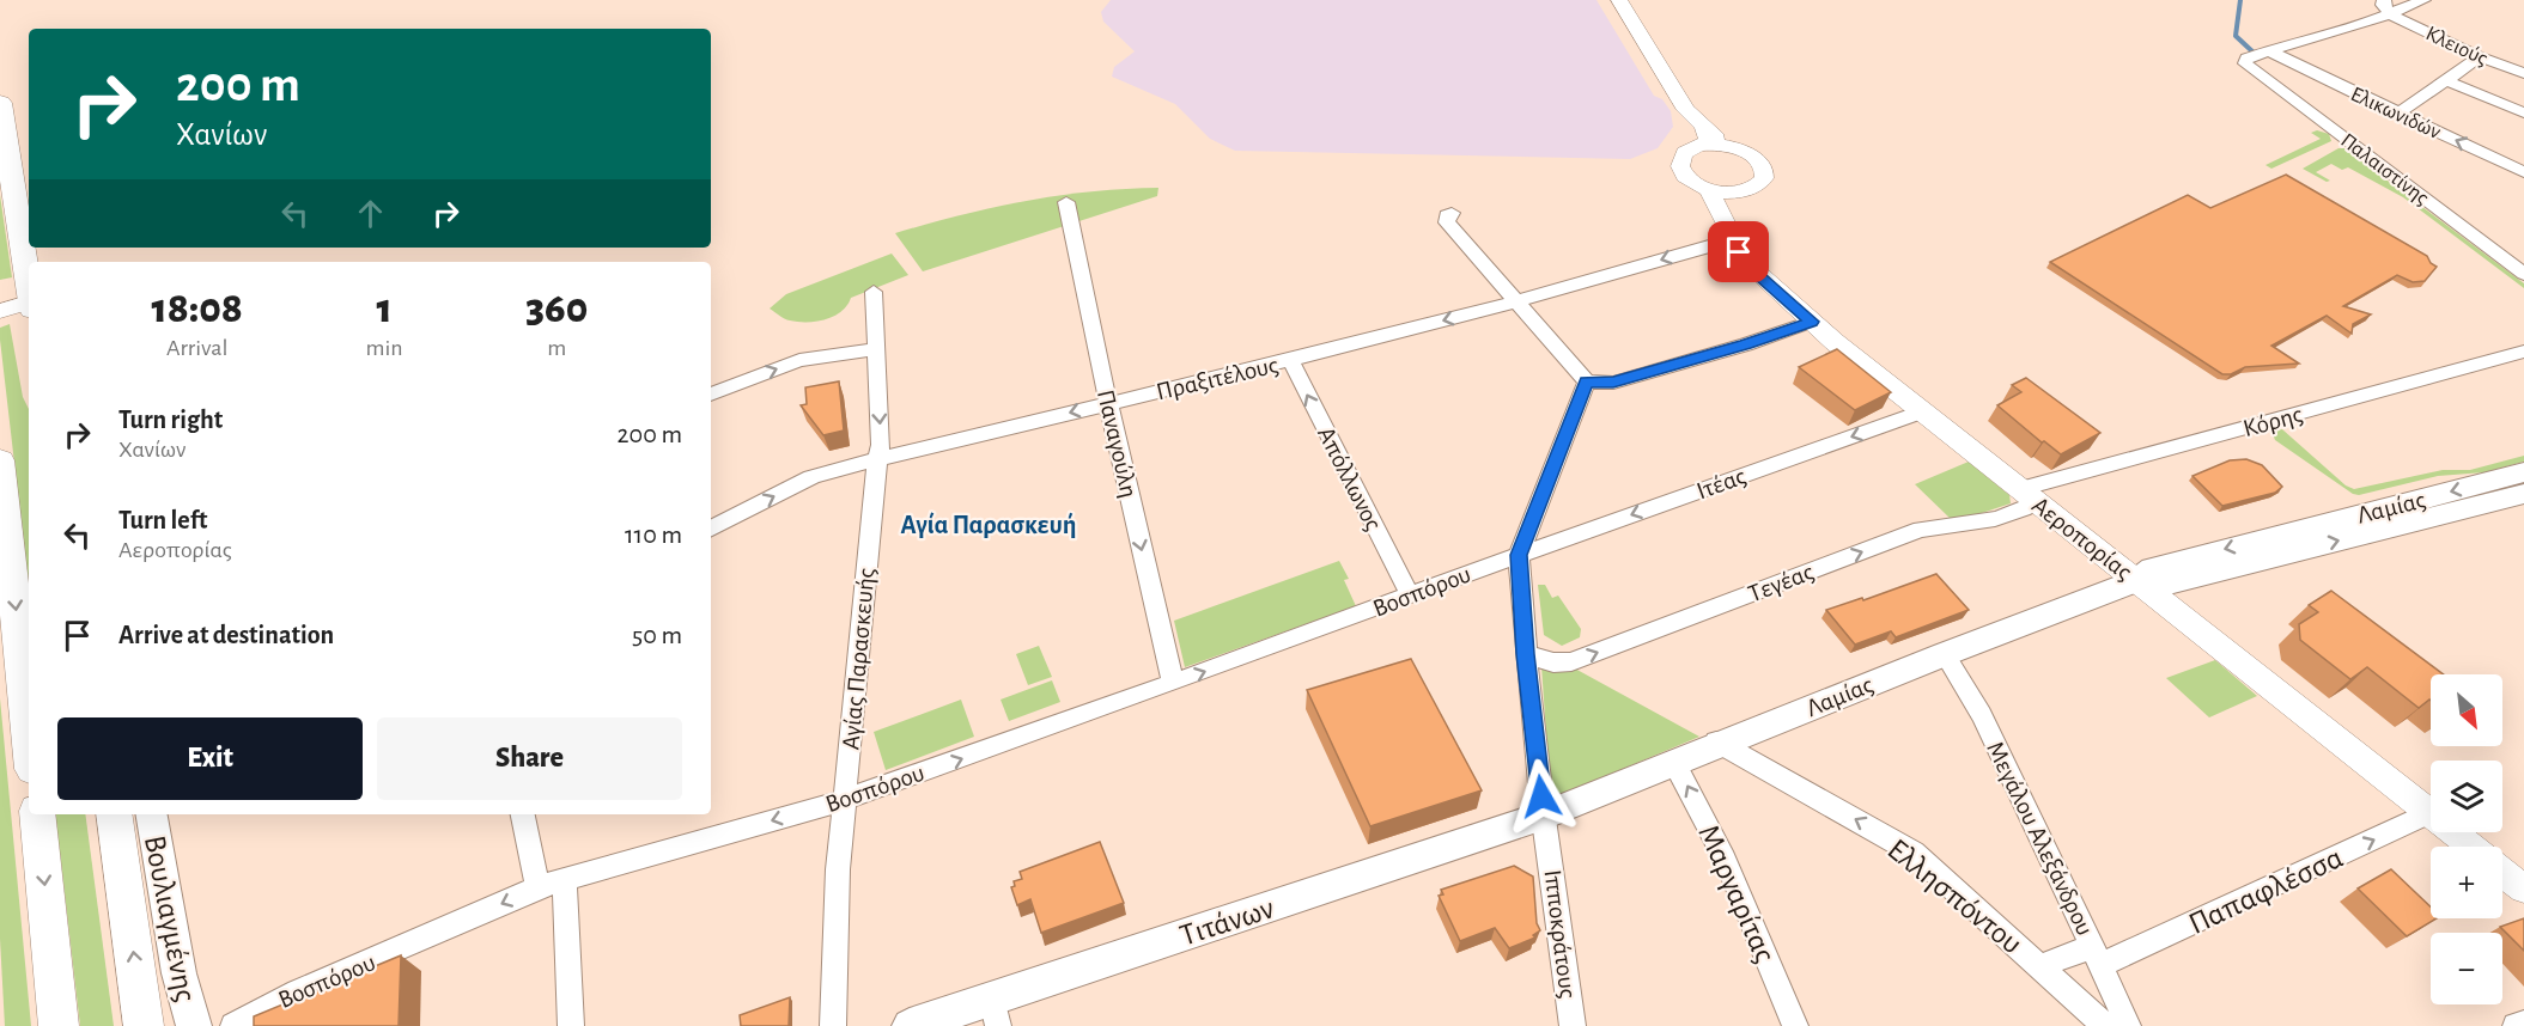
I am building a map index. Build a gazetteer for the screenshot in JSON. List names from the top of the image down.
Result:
{
  "streets": {
    "main road": ["Λαμίας", "Βουλιαγμένης", "Τιτάνων"],
    "street": [
      "Κλειούς",
      "Ελικωνιδών",
      "Παλαιστίνης",
      "Πραξιτέλους",
      "Κόρης",
      "Παναγούλη",
      "Απόλλωνος",
      "Ιτέας",
      "Αεροπορίας",
      "Τεγέας",
      "Βοσπόρου",
      "Αγίας Παρασκευής",
      "Μεγάλου Αλεξάνδρου",
      "Παπαφλέσσα",
      "Μαργαρίτας",
      "Ελλησπόντου",
      "Ιπποκράτους"
    ]
  },
  "crossings": [
    ["Ελικωνιδών", "Παλαιστίνης"],
    ["Πραξιτέλους", "Παναγούλη"],
    ["Πραξιτέλους", "Απόλλωνος"],
    ["Πραξιτέλους", "Αεροπορίας"],
    ["Πραξιτέλους", "Αγίας Παρασκευής"],
    ["Κόρης", "Αεροπορίας"],
    ["Κόρης", "Τεγέας"],
    ["Παναγούλη", "Βοσπόρου"],
    ["Απόλλωνος", "Βοσπόρου"],
    ["Ιτέας", "Αεροπορίας"],
    ["Ιτέας", "Βοσπόρου"],
    ["Ιτέας", "Ιπποκράτους"],
    ["Λαμίας", "Αεροπορίας"],
    ["Λαμίας", "Μεγάλου Αλεξάνδρου"],
    ["Λαμίας", "Μαργαρίτας"],
    ["Λαμίας", "Ελλησπόντου"],
    ["Λαμίας", "Τιτάνων"],
    ["Λαμίας", "Ιπποκράτους"],
    ["Αεροπορίας", "Τεγέας"],
    ["Αεροπορίας", "Παπαφλέσσα"],
    ["Τεγέας", "Ιπποκράτους"],
    ["Βοσπόρου", "Αγίας Παρασκευής"],
    ["Βοσπόρου", "Ιπποκράτους"],
    ["Μεγάλου Αλεξάνδρου", "Παπαφλέσσα"],
    ["Παπαφλέσσα", "Ελλησπόντου"],
    ["Τιτάνων", "Ιπποκράτους"]
  ],
  "one_way": [
    "Παναγούλη",
    "Απόλλωνος",
    "Τεγέας",
    "Παπαφλέσσα",
    "Μαργαρίτας",
    "Ελλησπόντου"
  ],
  "districts": ["Αγία Παρασκευή"],
  "north": "bottom right",
  "page": {
    "turn": ["200 m", "Χανίων"],
    "eta": [
      "18:08",
      "Arrival",
      "1",
      "min",
      "360",
      "m"
    ],
    "list": [
      {
        "name": "Turn right",
        "note": "Χανίων",
        "value": "200 m"
      },
      {
        "name": "Turn left",
        "note": "Αεροπορίας",
        "value": "110 m"
      },
      {
        "name": "Arrive at destination",
        "value": "50 m"
      }
    ],
    "map_buttons": ["+", "−"],
    "buttons": ["Exit", "Share"]
  }
}
